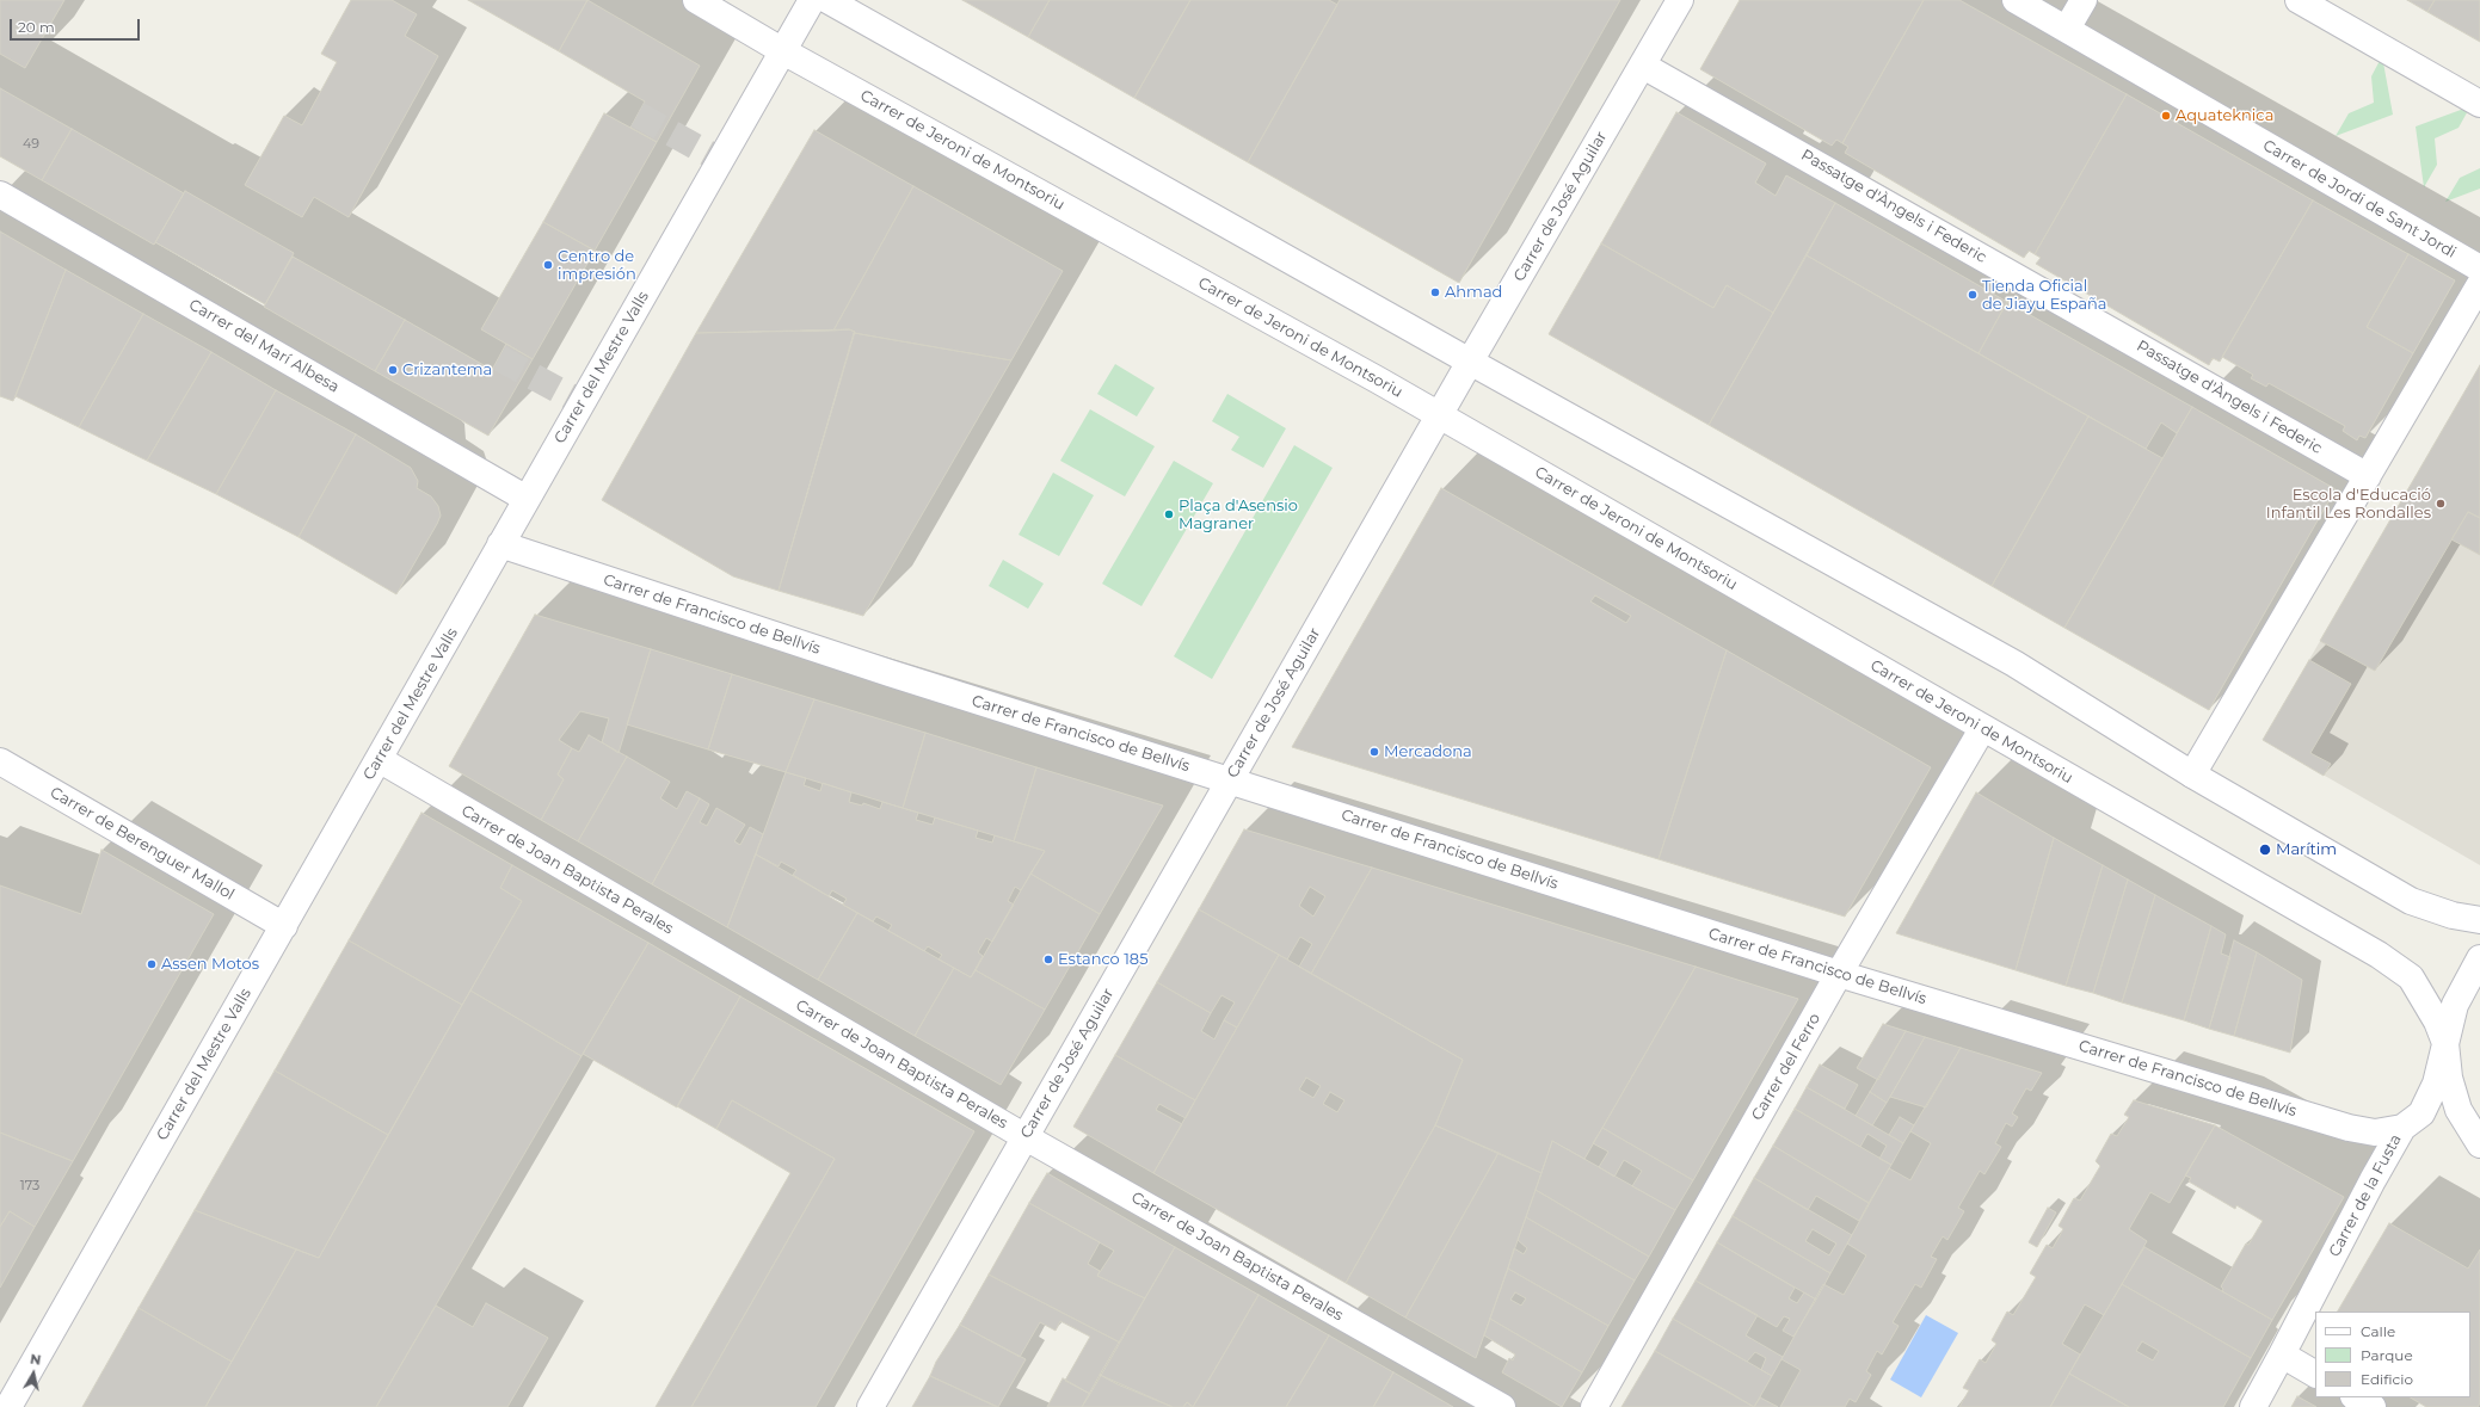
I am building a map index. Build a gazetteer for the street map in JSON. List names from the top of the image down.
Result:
{
  "streets": {
    "street": [
      "Carrer de Jeroni de Montsoriu",
      "Carrer de Jordi de Sant Jordi",
      "Carrer de José Aguilar",
      "Passatge d'Àngels i Federic",
      "Carrer del Marí Albesa",
      "Carrer del Mestre Valls",
      "Carrer de Francisco de Bellvís",
      "Carrer de Berenguer Mallol",
      "Carrer de Joan Baptista Perales",
      "Carrer del Ferro",
      "Carrer de la Fusta"
    ]
  },
  "crossings": [
    ["Carrer de Jeroni de Montsoriu", "Carrer de José Aguilar"],
    ["Carrer de Jeroni de Montsoriu", "Carrer del Mestre Valls"],
    ["Carrer de Jeroni de Montsoriu", "Carrer del Ferro"],
    ["Carrer de Jeroni de Montsoriu", "Carrer de la Fusta"],
    ["Carrer de José Aguilar", "Passatge d'Àngels i Federic"],
    ["Carrer de José Aguilar", "Carrer de Francisco de Bellvís"],
    ["Carrer de José Aguilar", "Carrer de Joan Baptista Perales"],
    ["Carrer del Marí Albesa", "Carrer del Mestre Valls"],
    ["Carrer del Mestre Valls", "Carrer de Francisco de Bellvís"],
    ["Carrer del Mestre Valls", "Carrer de Berenguer Mallol"],
    ["Carrer del Mestre Valls", "Carrer de Joan Baptista Perales"],
    ["Carrer de Francisco de Bellvís", "Carrer del Ferro"],
    ["Carrer de Francisco de Bellvís", "Carrer de la Fusta"]
  ],
  "places": [
    "Aquateknica",
    "Centro de impresión",
    "Ahmad",
    "Tienda Oficial de Jiayu España",
    "Crizantema",
    "Escola d'Educació Infantil Les Rondalles",
    "Plaça d'Asensio Magraner",
    "Mercadona",
    "Marítim",
    "Estanco 185",
    "Assen Motos"
  ],
  "house_numbers": ["49", "173"],
  "legend": ["Calle", "Parque", "Edificio"],
  "scale_bar": "20 m",
  "north": "top"
}
